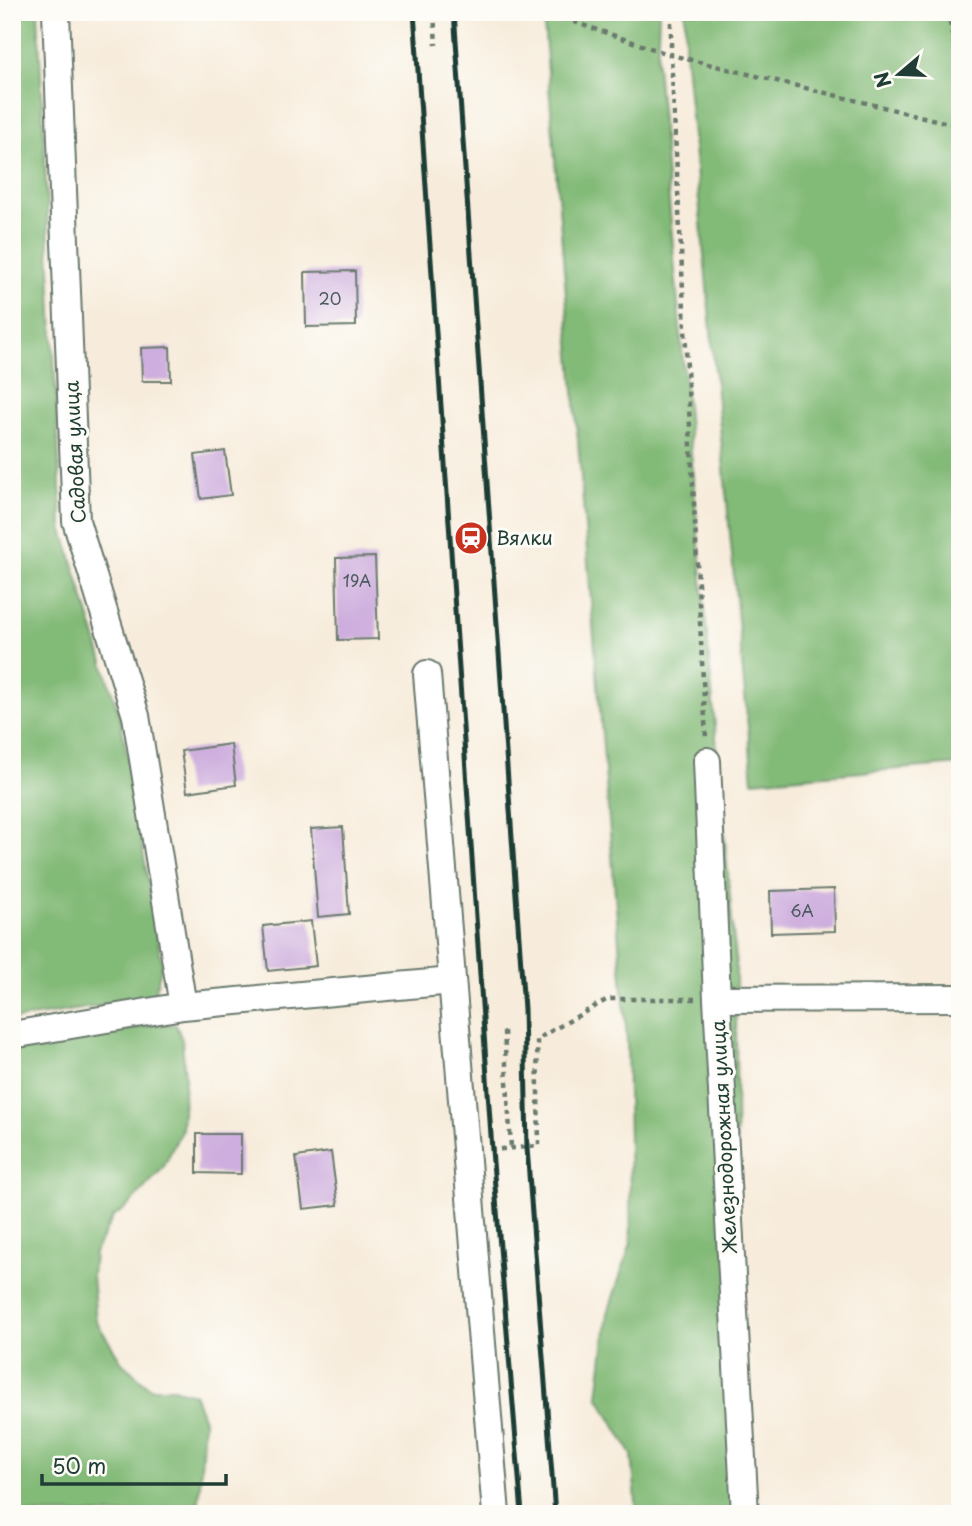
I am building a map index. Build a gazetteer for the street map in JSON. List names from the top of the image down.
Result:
{
  "streets": {
    "street": ["Садовая улица", "Железнодорожная улица"]
  },
  "places": {
    "station": ["Вялки"]
  },
  "house_numbers": ["20", "19А", "6А"],
  "scale_bar": "50 m",
  "north": "left"
}
